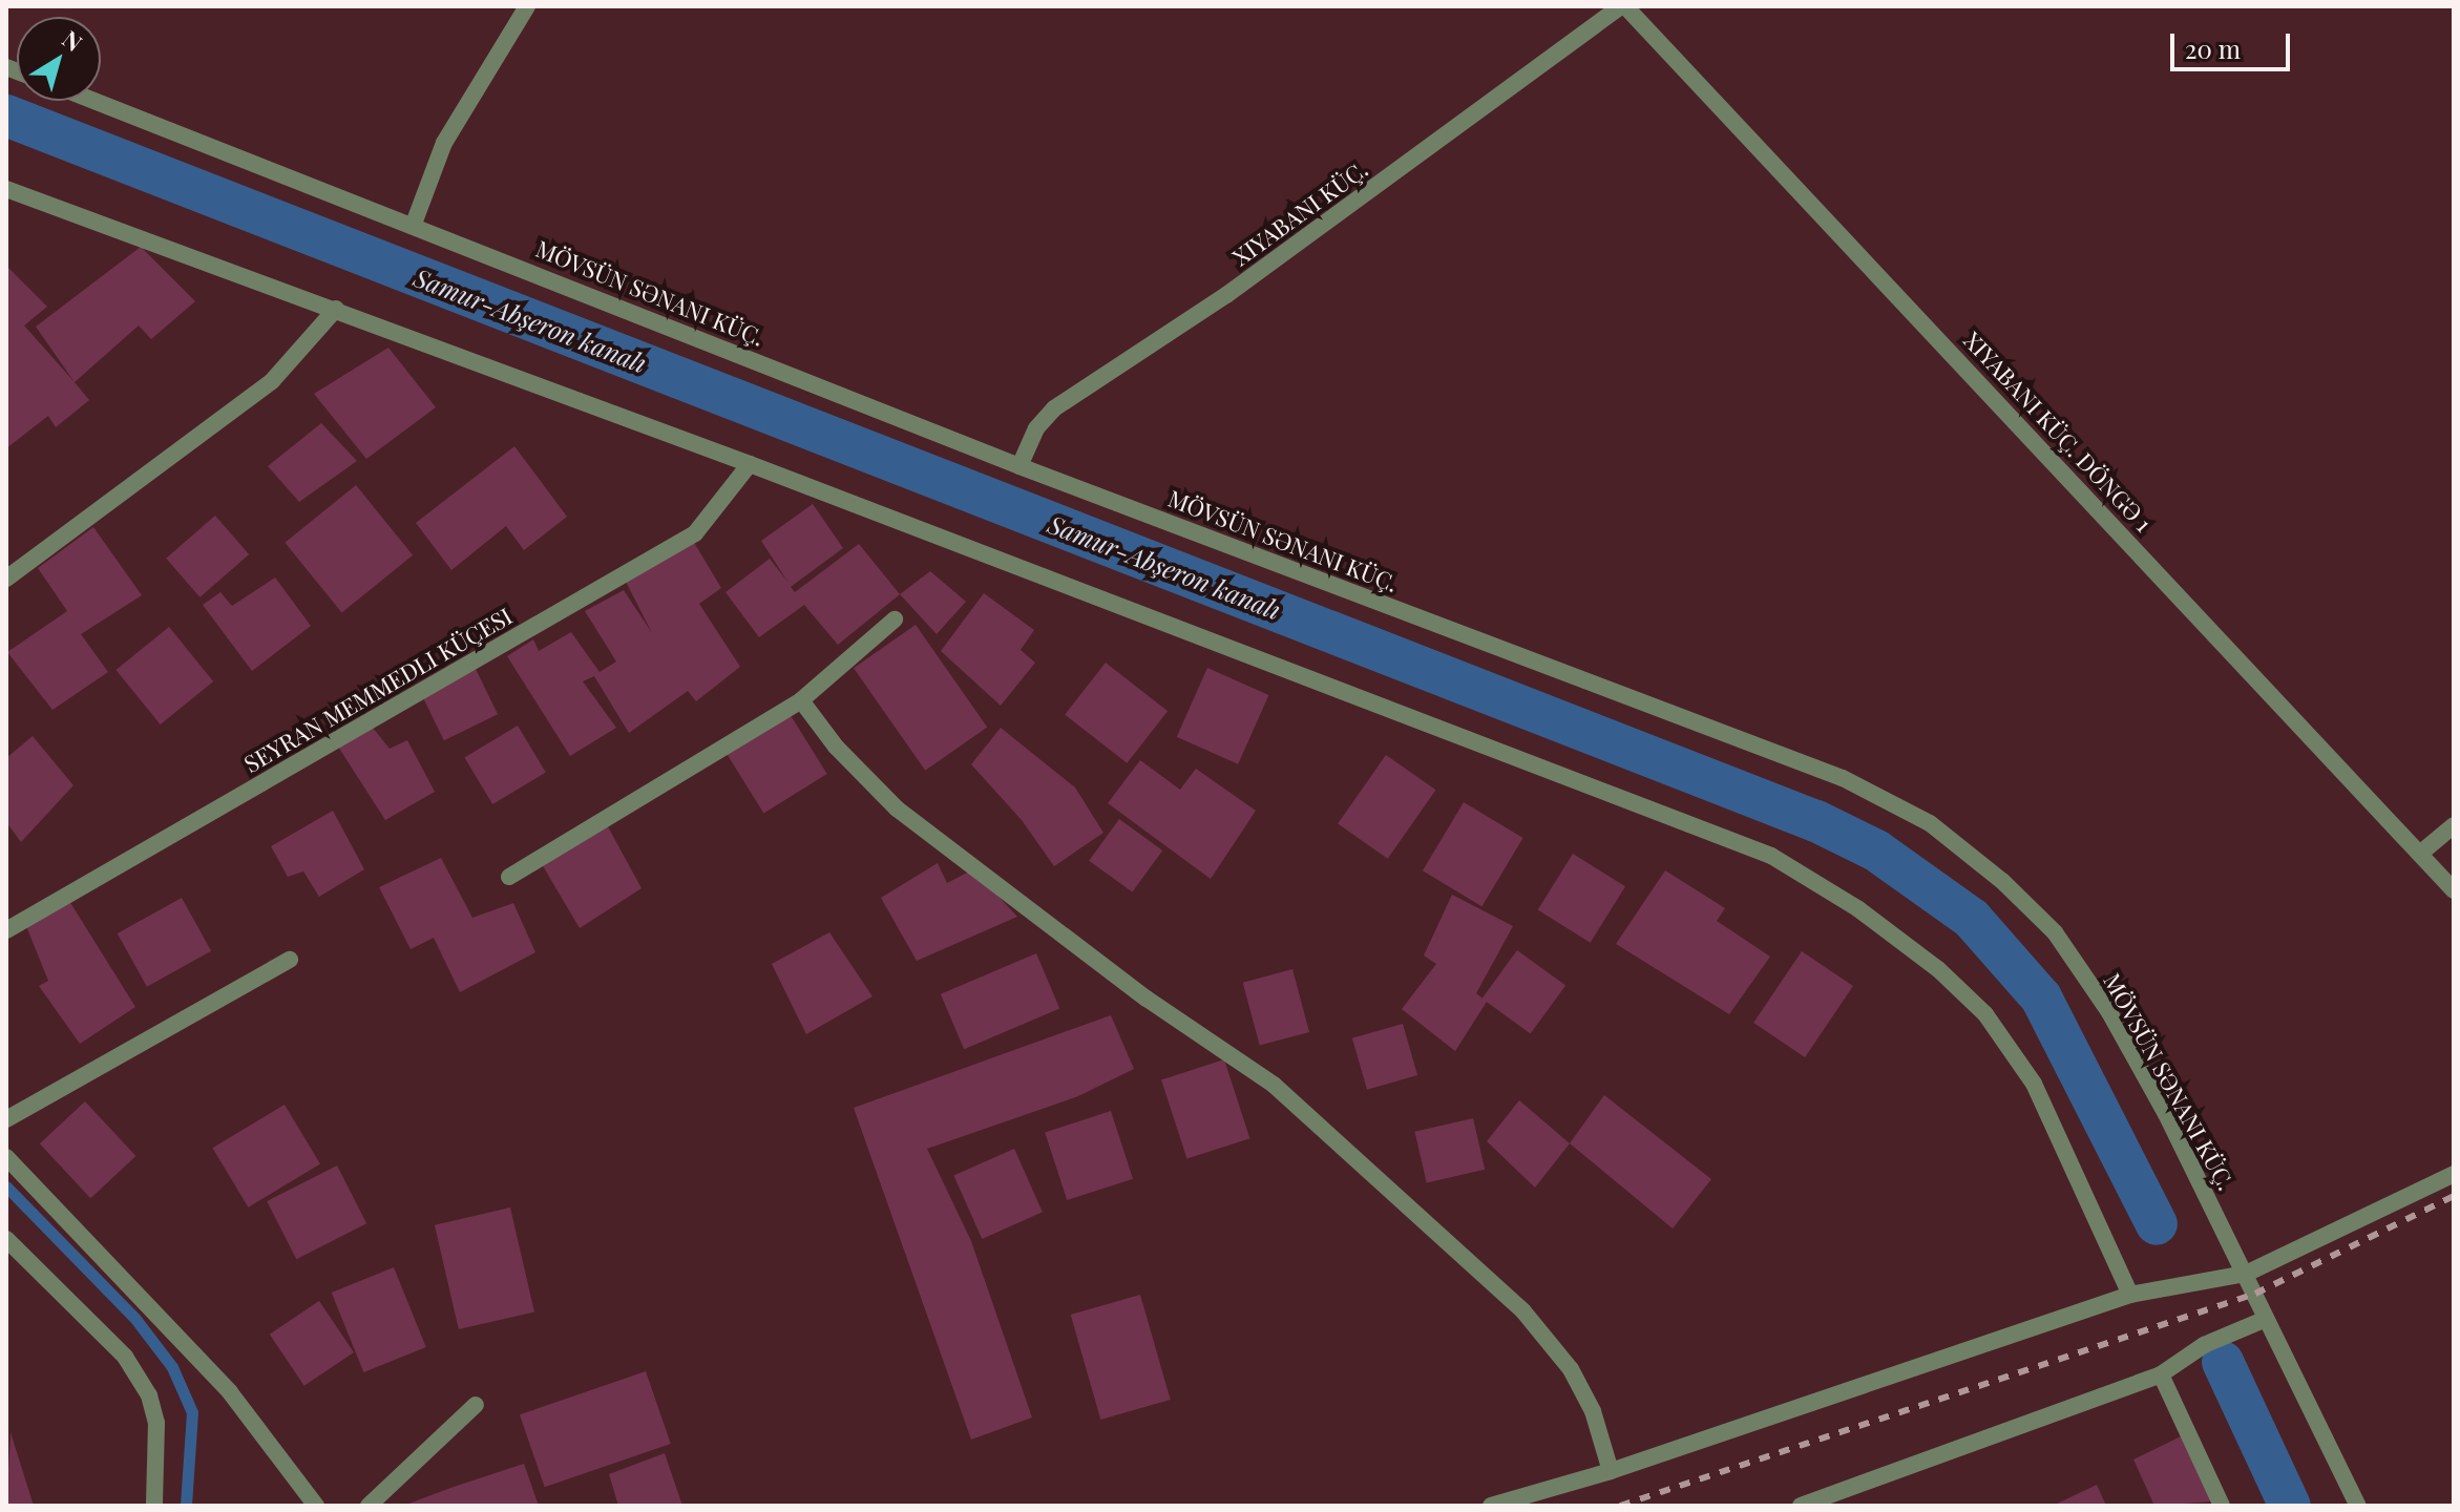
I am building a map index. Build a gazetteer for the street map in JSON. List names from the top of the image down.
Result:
{
  "streets": {
    "street": [
      "XIYABANI KÜÇ.",
      "MÖVSÜN SƏNANI KÜÇ.",
      "XIYABANI KÜÇ. DÖNGƏ 1",
      "SEYRAN MEMMEDLI KÜÇESI"
    ]
  },
  "crossings": [
    ["XIYABANI KÜÇ.", "MÖVSÜN SƏNANI KÜÇ."],
    ["XIYABANI KÜÇ.", "XIYABANI KÜÇ. DÖNGƏ 1"]
  ],
  "water": ["Samur-Abşeron kanalı"],
  "scale_bar": "20 m",
  "north": "top right"
}
